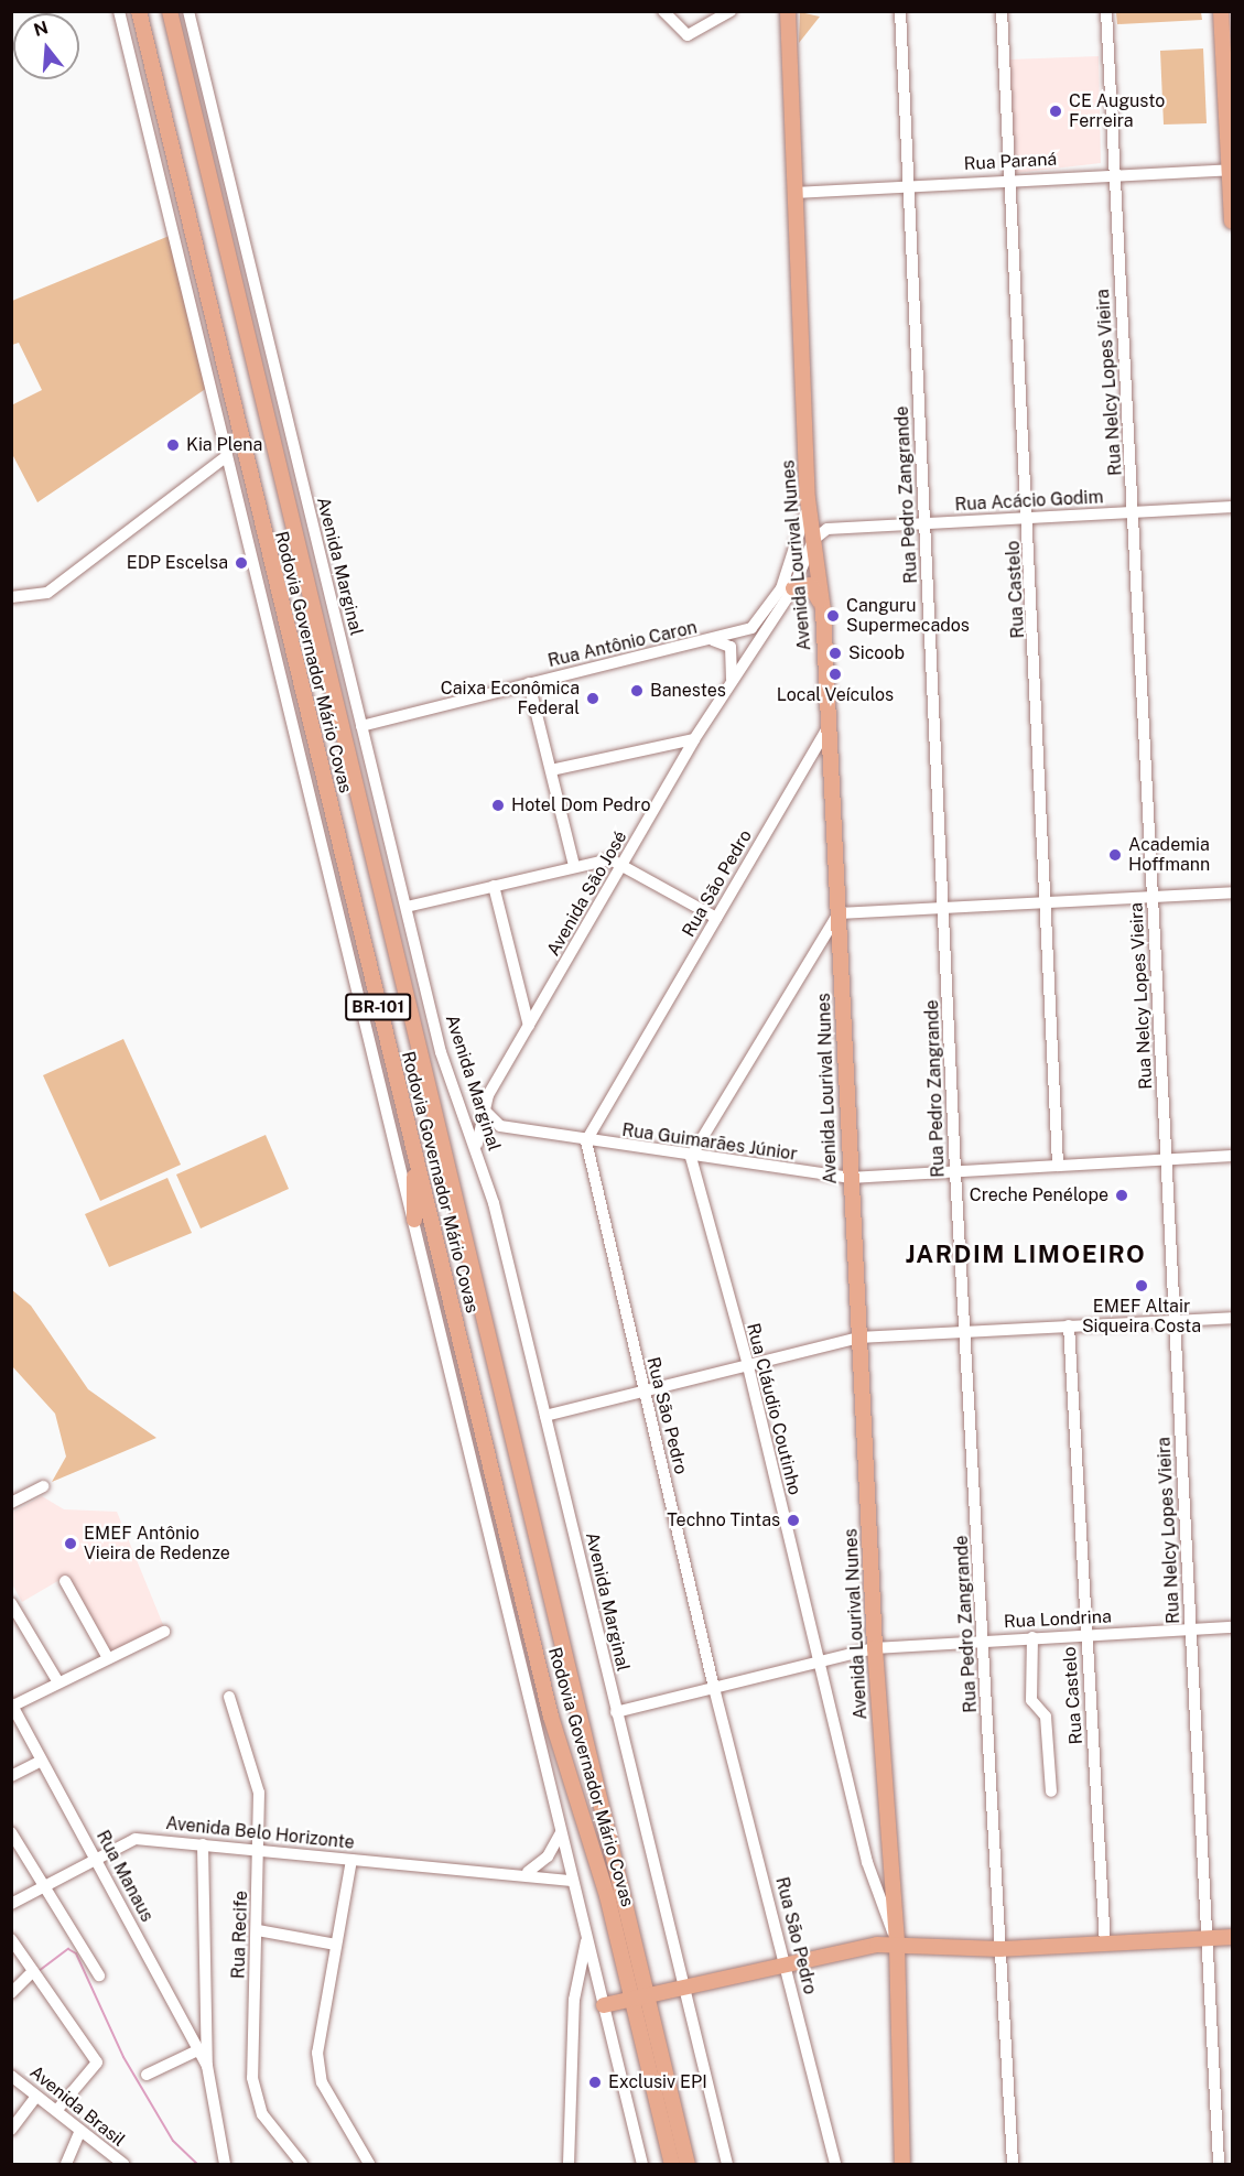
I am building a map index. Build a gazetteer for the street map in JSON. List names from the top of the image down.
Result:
{
  "streets": {
    "main road": ["Avenida Lourival Nunes", "Rodovia Governador Mário Covas", "BR-101"],
    "street": [
      "Rua Paraná",
      "Rua Nelcy Lopes Vieira",
      "Rua Pedro Zangrande",
      "Rua Acácio Godim",
      "Avenida Marginal",
      "Rua Castelo",
      "Rua Antônio Caron",
      "Rua São Pedro",
      "Avenida São José",
      "Rua Guimarães Júnior",
      "Rua Cláudio Coutinho",
      "Rua Londrina",
      "Avenida Belo Horizonte",
      "Rua Manaus",
      "Rua Recife",
      "Avenida Brasil"
    ]
  },
  "crossings": [
    ["Rua Paraná", "Rua Nelcy Lopes Vieira"],
    ["Rua Paraná", "Rua Pedro Zangrande"],
    ["Rua Paraná", "Avenida Lourival Nunes"],
    ["Rua Paraná", "Rua Castelo"],
    ["Rua Nelcy Lopes Vieira", "Rua Acácio Godim"],
    ["Rua Nelcy Lopes Vieira", "Rua Guimarães Júnior"],
    ["Rua Nelcy Lopes Vieira", "Rua Londrina"],
    ["Rua Pedro Zangrande", "Rua Acácio Godim"],
    ["Rua Pedro Zangrande", "Rua Guimarães Júnior"],
    ["Rua Pedro Zangrande", "Rua Londrina"],
    ["Rua Acácio Godim", "Avenida Lourival Nunes"],
    ["Rua Acácio Godim", "Rua Castelo"],
    ["Rua Acácio Godim", "Avenida São José"],
    ["Avenida Lourival Nunes", "Rua Antônio Caron"],
    ["Avenida Lourival Nunes", "Rua São Pedro"],
    ["Avenida Lourival Nunes", "Avenida São José"],
    ["Avenida Lourival Nunes", "Rua Guimarães Júnior"],
    ["Avenida Lourival Nunes", "Rua Cláudio Coutinho"],
    ["Avenida Lourival Nunes", "Rua Londrina"],
    ["Avenida Marginal", "Rua Antônio Caron"],
    ["Avenida Marginal", "Avenida São José"],
    ["Avenida Marginal", "Rua Londrina"],
    ["Rua Castelo", "Rua Guimarães Júnior"],
    ["Rua Castelo", "Rua Londrina"],
    ["Rua São Pedro", "Rua Guimarães Júnior"],
    ["Rua São Pedro", "Rua Londrina"],
    ["Rua Guimarães Júnior", "Rua Cláudio Coutinho"],
    ["Rua Cláudio Coutinho", "Rua Londrina"],
    ["Avenida Belo Horizonte", "Rua Manaus"],
    ["Avenida Belo Horizonte", "Rua Recife"]
  ],
  "districts": ["JARDIM LIMOEIRO"],
  "places": [
    "CE Augusto Ferreira",
    "Kia Plena",
    "EDP Escelsa",
    "Canguru Supermecados",
    "Sicoob",
    "Local Veículos",
    "Banestes",
    "Caixa Econômica Federal",
    "Hotel Dom Pedro",
    "Academia Hoffmann",
    "Creche Penélope",
    "EMEF Altair Siqueira Costa",
    "Techno Tintas",
    "EMEF Antônio Vieira de Redenze",
    "Exclusiv EPI"
  ],
  "north": "top"
}
